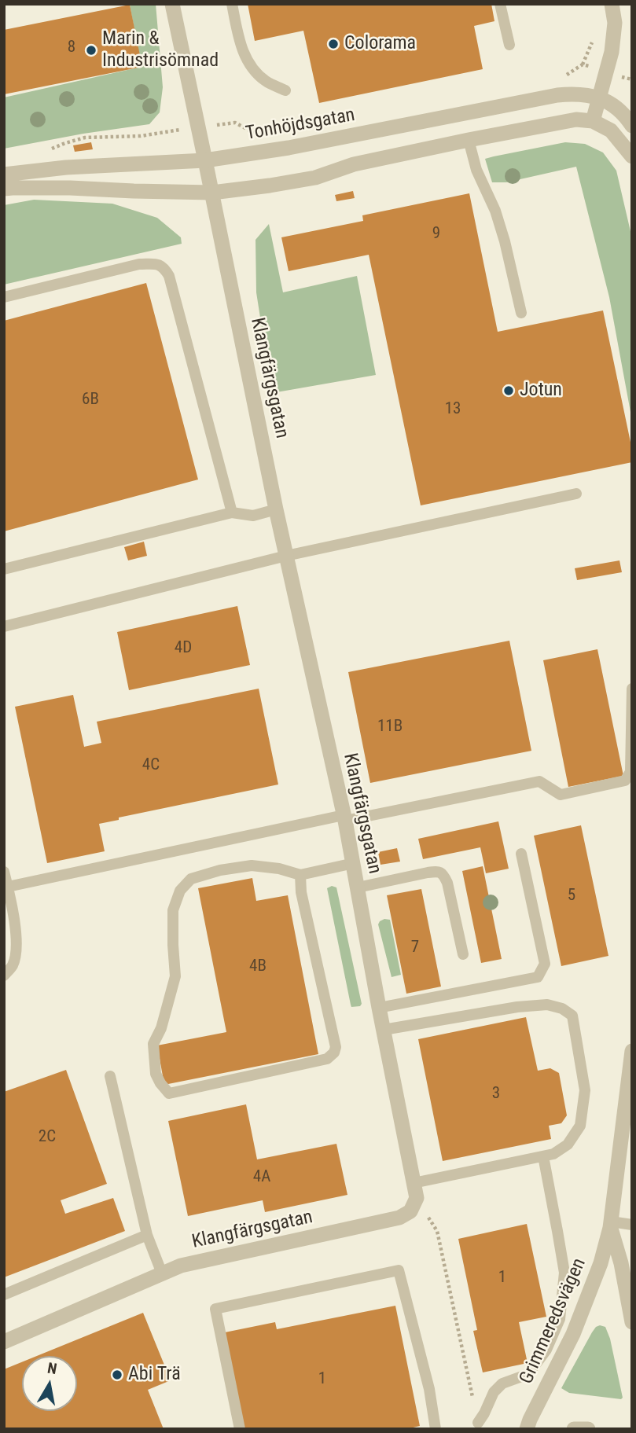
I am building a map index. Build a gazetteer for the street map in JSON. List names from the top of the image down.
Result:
{
  "streets": {
    "street": ["Tonhöjdsgatan", "Klangfärgsgatan", "Grimmeredsvägen"]
  },
  "crossings": [
    ["Tonhöjdsgatan", "Klangfärgsgatan"]
  ],
  "places": [
    "Colorama",
    "Marin & Industrisömnad",
    "Jotun",
    "Abi Trä"
  ],
  "house_numbers": [
    "8",
    "9",
    "6B",
    "13",
    "4D",
    "11B",
    "4C",
    "5",
    "7",
    "4B",
    "3",
    "2C",
    "4A",
    "1",
    "1"
  ],
  "north": "top"
}
